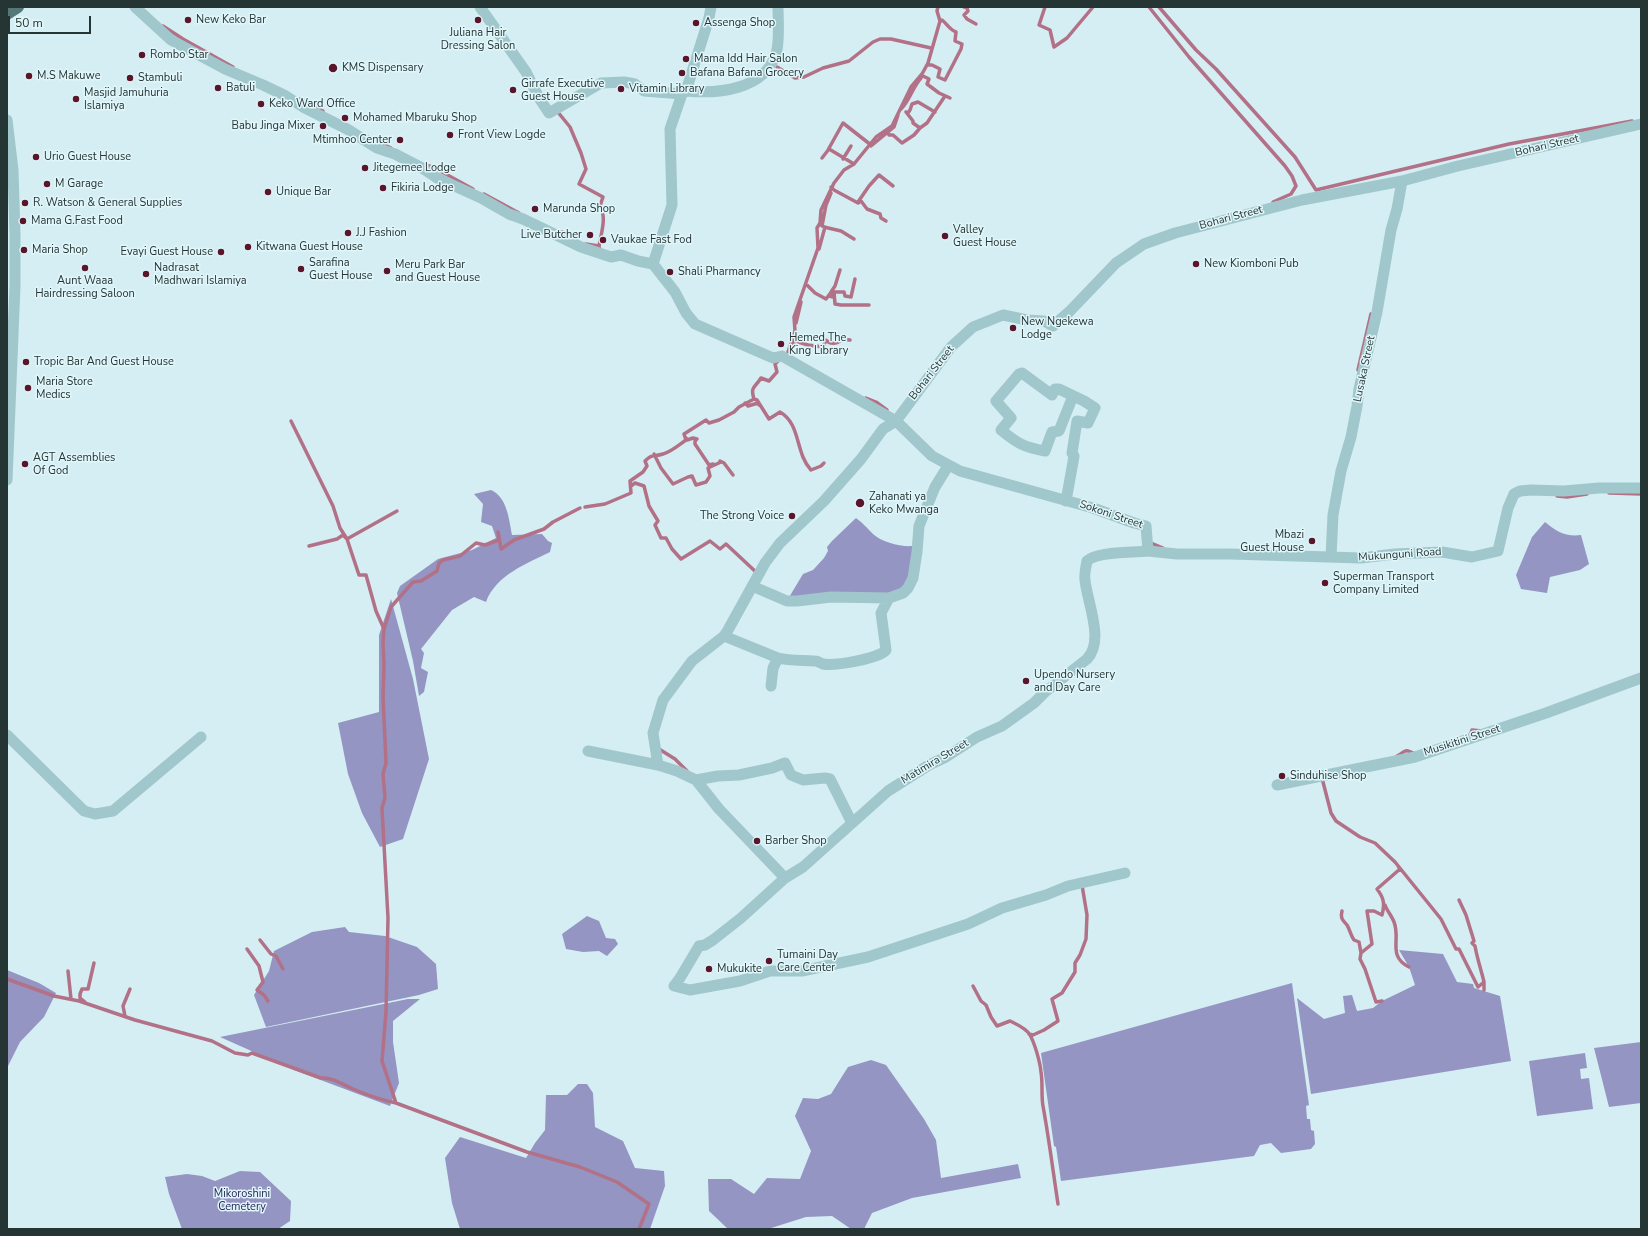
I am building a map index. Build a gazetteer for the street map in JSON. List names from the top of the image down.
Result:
{
  "streets": {
    "street": [
      "Bohari Street",
      "Lusaka Street",
      "Sokoni Street",
      "Mukunguni Road",
      "Musikitini Street",
      "Matimira Street"
    ]
  },
  "crossings": [
    ["Bohari Street", "Lusaka Street"],
    ["Bohari Street", "Sokoni Street"],
    ["Lusaka Street", "Mukunguni Road"],
    ["Sokoni Street", "Matimira Street"]
  ],
  "parks": ["Mikoroshini Cemetery"],
  "places": [
    "New Keko Bar",
    "Juliana Hair Dressing Salon",
    "Assenga Shop",
    "Rombo Star",
    "Mama Idd Hair Salon",
    "KMS Dispensary",
    "Bafana Bafana Grocery",
    "M.S Makuwe",
    "Stambuli",
    "Batuli",
    "Vitamin Library",
    "Girrafe Executive Guest House",
    "Masjid Jamuhuria Islamiya",
    "Keko Ward Office",
    "Mohamed Mbaruku Shop",
    "Babu Jinga Mixer",
    "Front View Logde",
    "Mtimhoo Center",
    "Urio Guest House",
    "Jitegemee Lodge",
    "M Garage",
    "Fikiria Lodge",
    "Unique Bar",
    "R. Watson & General Supplies",
    "Marunda Shop",
    "Mama G.Fast Food",
    "J.J Fashion",
    "Live Butcher",
    "Valley Guest House",
    "Vaukae Fast Fod",
    "Kitwana Guest House",
    "Maria Shop",
    "Evayi Guest House",
    "New Kiomboni Pub",
    "Aunt Waaa Hairdressing Saloon",
    "Sarafina Guest House",
    "Meru Park Bar and Guest House",
    "Shali Pharmancy",
    "Nadrasat Madhwari Islamiya",
    "New Ngekewa Lodge",
    "Hemed The King Library",
    "Tropic Bar And Guest House",
    "Maria Store Medics",
    "AGT Assemblies Of God",
    "Zahanati ya Keko Mwanga",
    "The Strong Voice",
    "Mbazi Guest House",
    "Superman Transport Company Limited",
    "Upendo Nursery and Day Care",
    "Sinduhise Shop",
    "Barber Shop",
    "Tumaini Day Care Center",
    "Mukukite"
  ],
  "scale_bar": "50 m"
}
